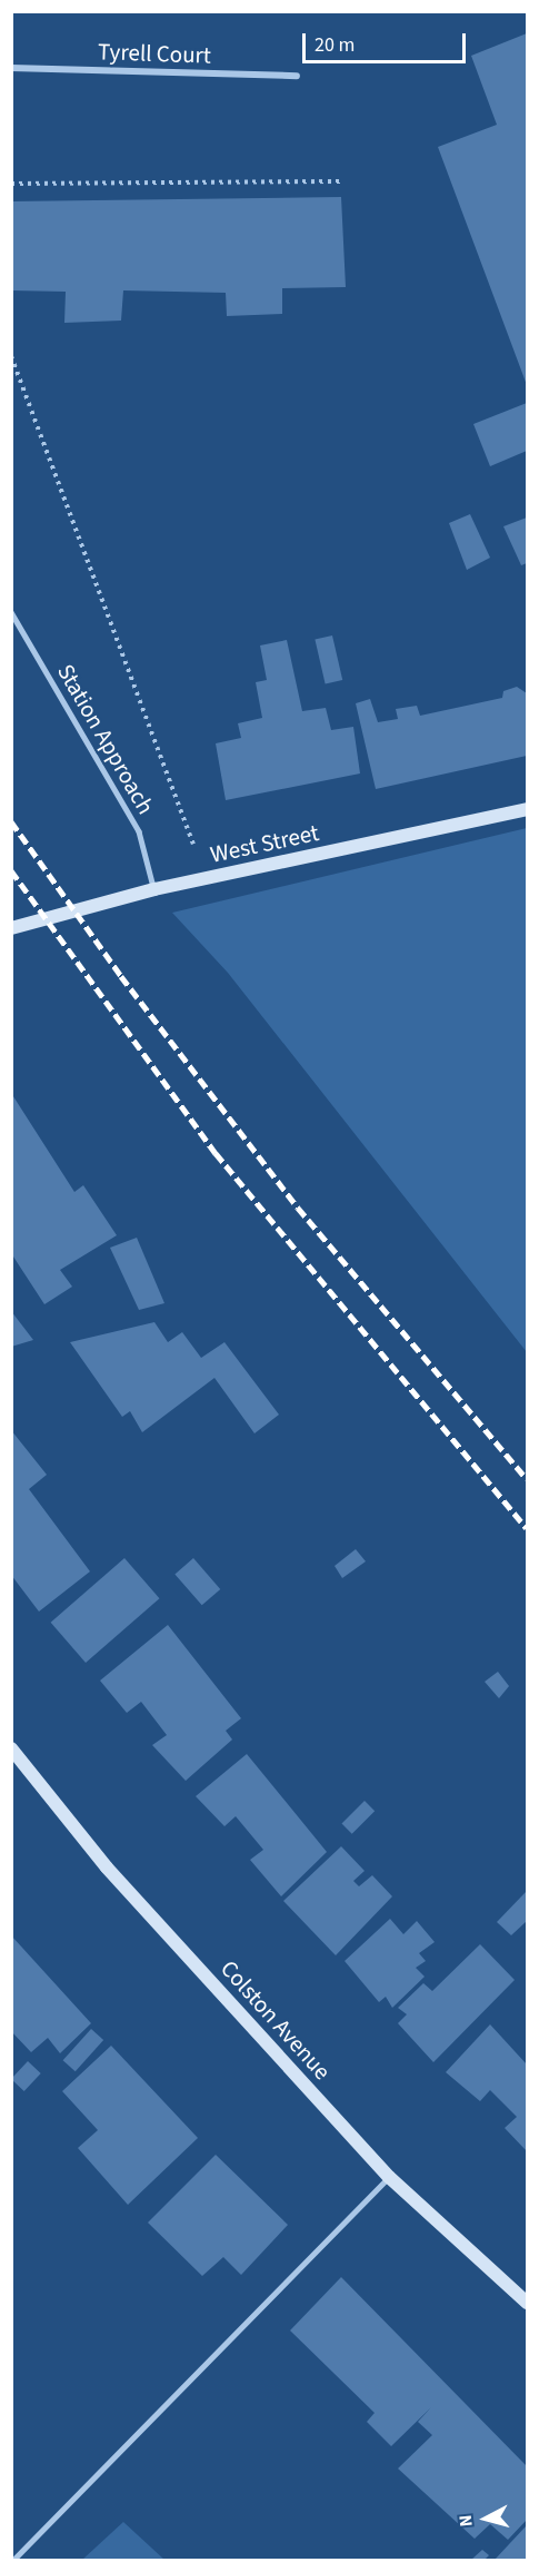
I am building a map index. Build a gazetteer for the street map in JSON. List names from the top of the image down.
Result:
{
  "streets": {
    "street": ["Tyrell Court", "West Street", "Colston Avenue"],
    "lane": ["Station Approach"]
  },
  "crossings": [
    ["Station Approach", "West Street"]
  ],
  "scale_bar": "20 m",
  "north": "left"
}
